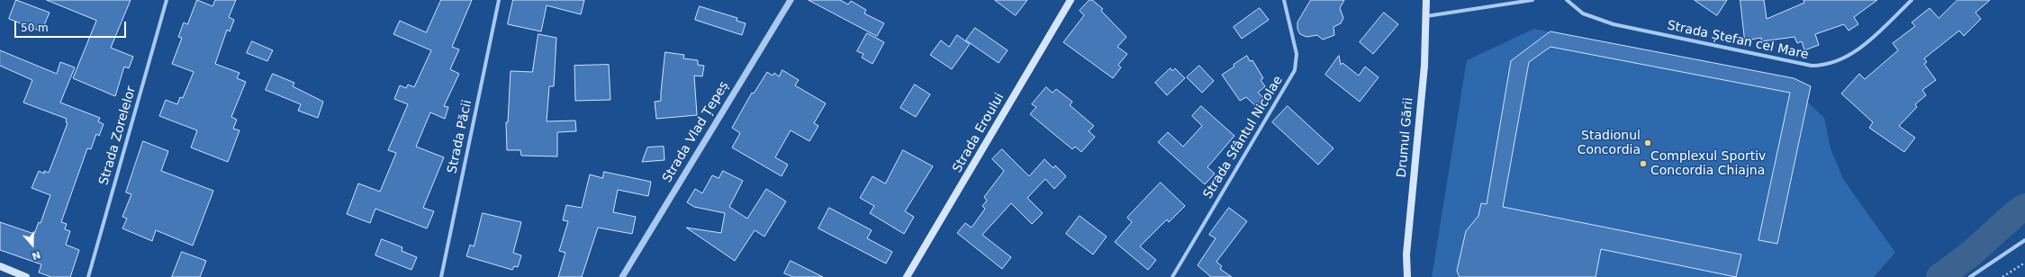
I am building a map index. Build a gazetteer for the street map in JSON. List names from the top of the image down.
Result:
{
  "streets": {
    "main road": ["Strada Eroului", "Drumul Gării"],
    "street": [
      "Strada Ștefan cel Mare",
      "Strada Vlad Țepeș",
      "Strada Zorelelor",
      "Strada Păcii",
      "Strada Sfântul Nicolae"
    ]
  },
  "places": ["Stadionul Concordia", "Complexul Sportiv Concordia Chiajna"],
  "scale_bar": "50 m",
  "north": "bottom"
}
